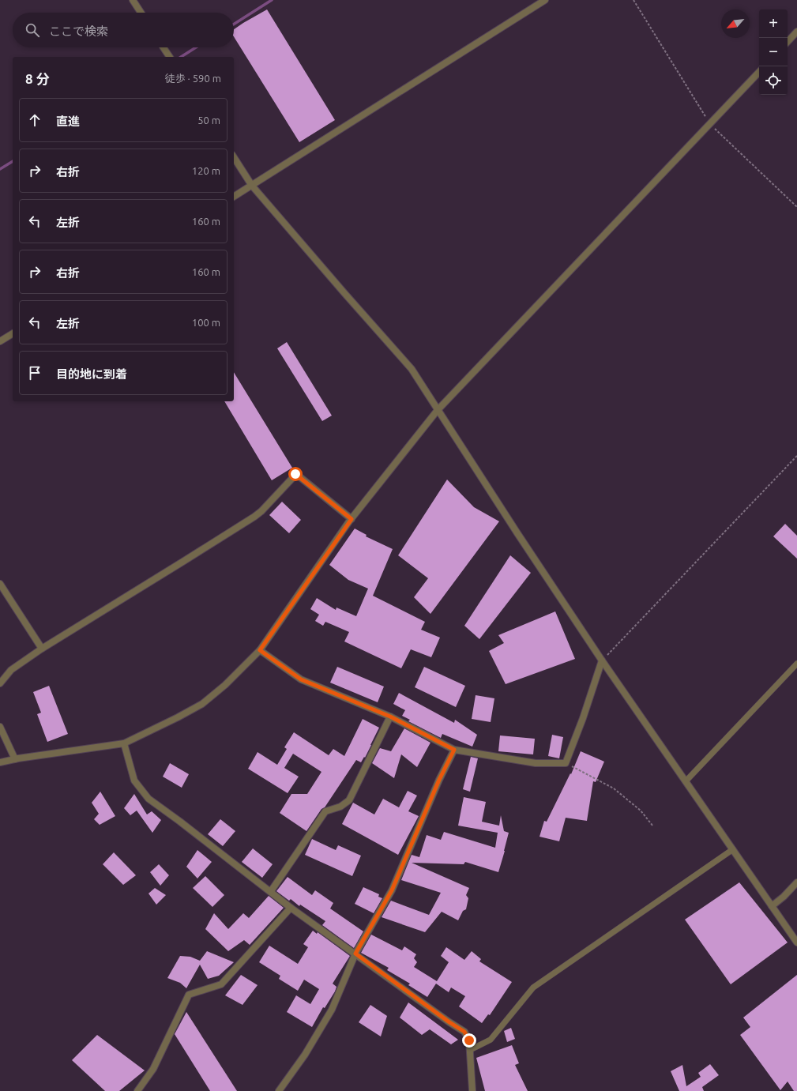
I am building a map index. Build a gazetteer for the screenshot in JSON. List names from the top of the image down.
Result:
{
  "north": "bottom left",
  "page": {
    "map_buttons": ["+", "−"],
    "search": "ここで検索",
    "heading": ["8 分", "徒歩 · 590 m"],
    "list": [
      ["直進", "50 m"],
      ["右折", "120 m"],
      ["左折", "160 m"],
      ["右折", "160 m"],
      ["左折", "100 m"],
      "目的地に到着"
    ]
  }
}
